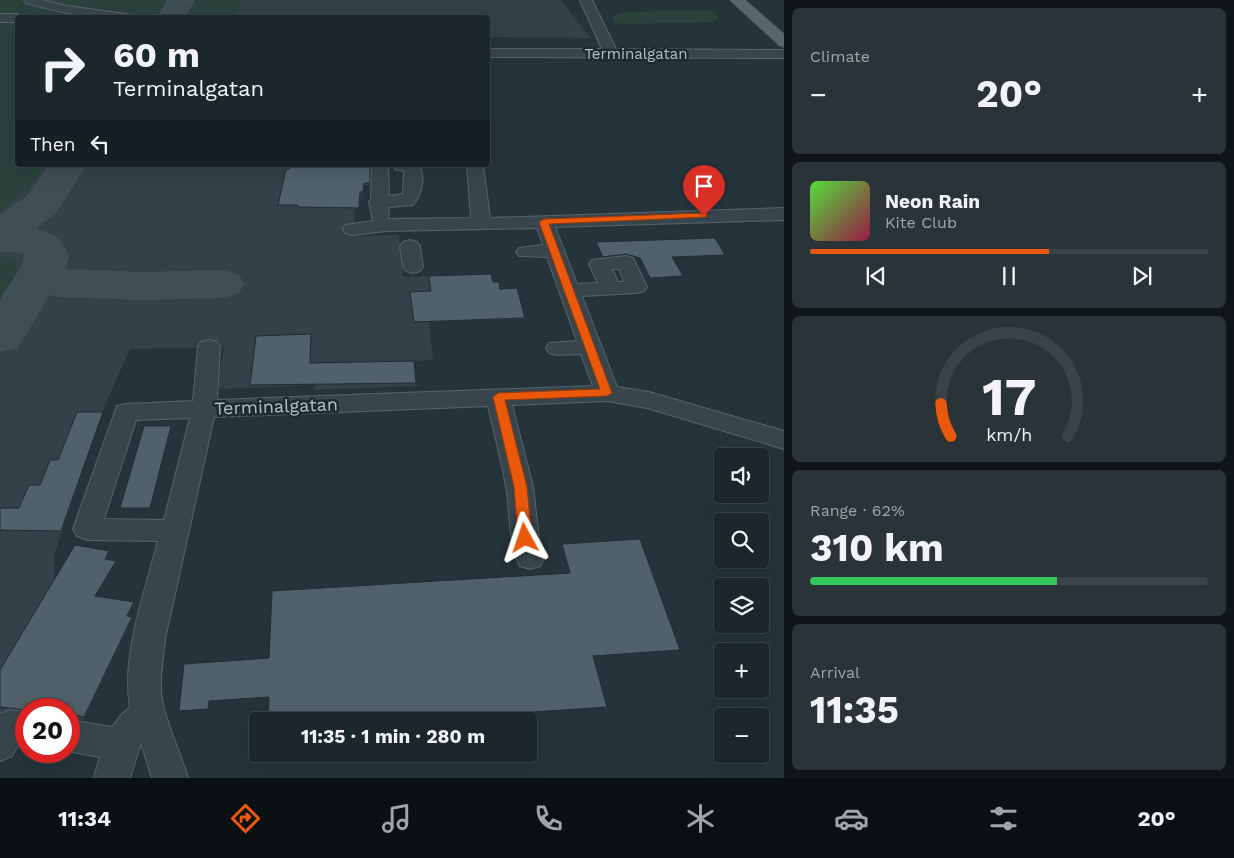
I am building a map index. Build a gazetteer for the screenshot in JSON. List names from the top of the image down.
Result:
{
  "streets": {
    "street": ["Terminalgatan"]
  },
  "page": {
    "tile": [
      "Climate",
      ["Range · 62%", "310 km"],
      ["Arrival", "11:35"]
    ],
    "turn": ["60 m", "Terminalgatan"],
    "heat": ["−", "20°", "+"],
    "then": "Then",
    "song": ["Neon Rain", "Kite Club"],
    "map_buttons": ["+", "−"],
    "limit": "20",
    "trip": "11:35 · 1 min · 280 m",
    "tabs": ["11:34", "20°"],
    "gauge": ["17", "km/h"]
  }
}
